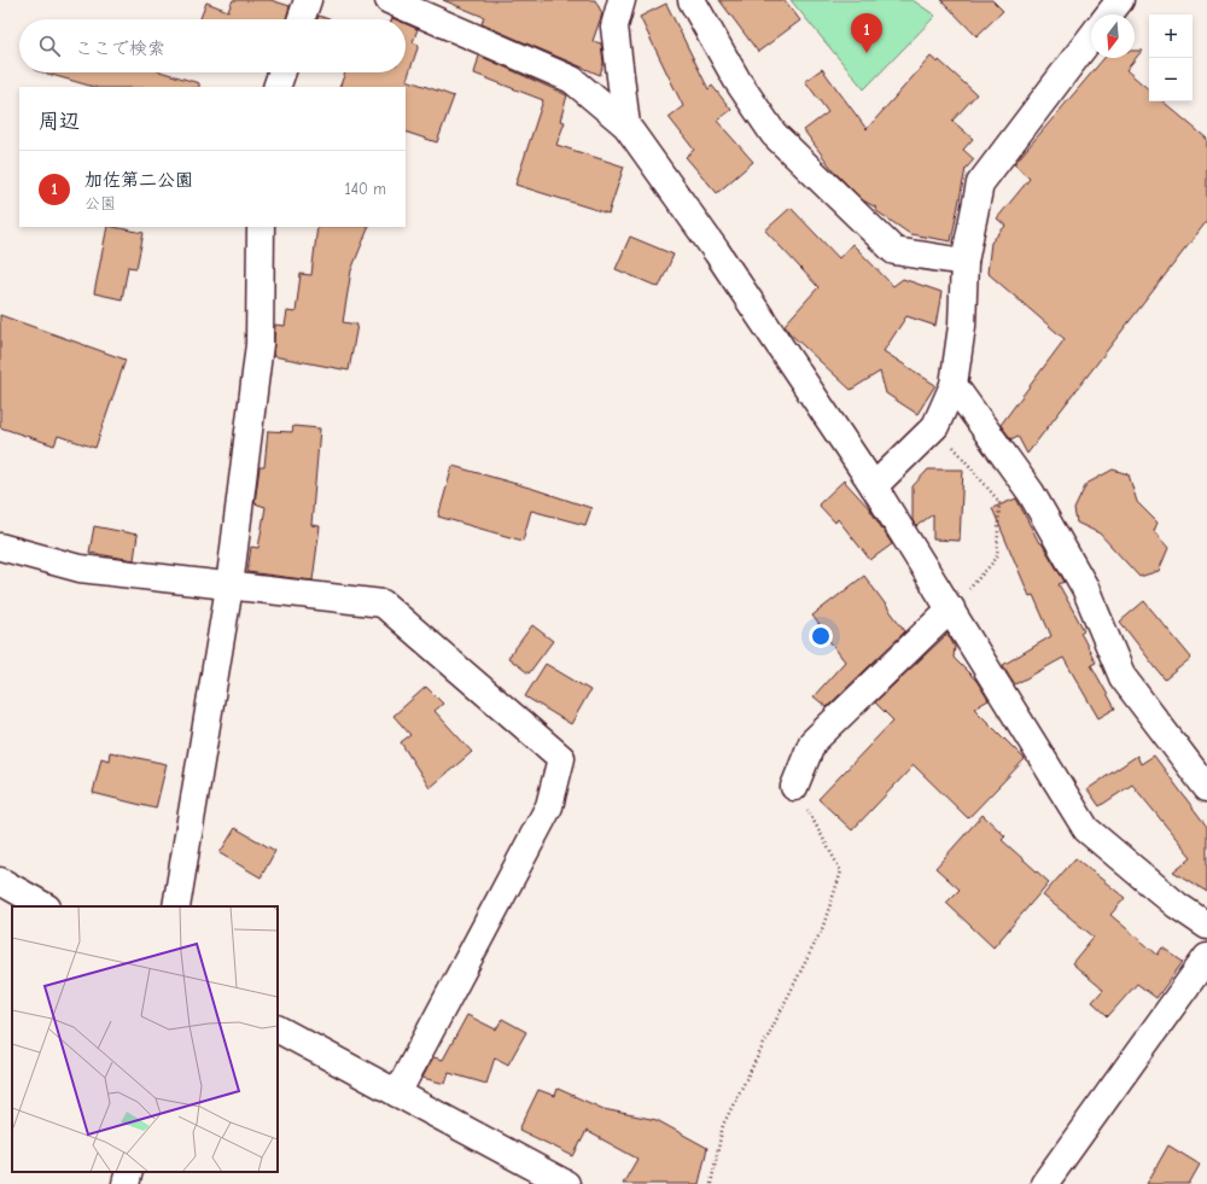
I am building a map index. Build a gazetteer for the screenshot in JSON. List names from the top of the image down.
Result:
{
  "north": "bottom",
  "page": {
    "pins": "1",
    "map_buttons": ["+", "−"],
    "search": "ここで検索",
    "heading": "周辺",
    "list": [
      {
        "mark": "1",
        "name": "加佐第二公園",
        "note": "公園",
        "value": "140 m"
      }
    ]
  }
}
